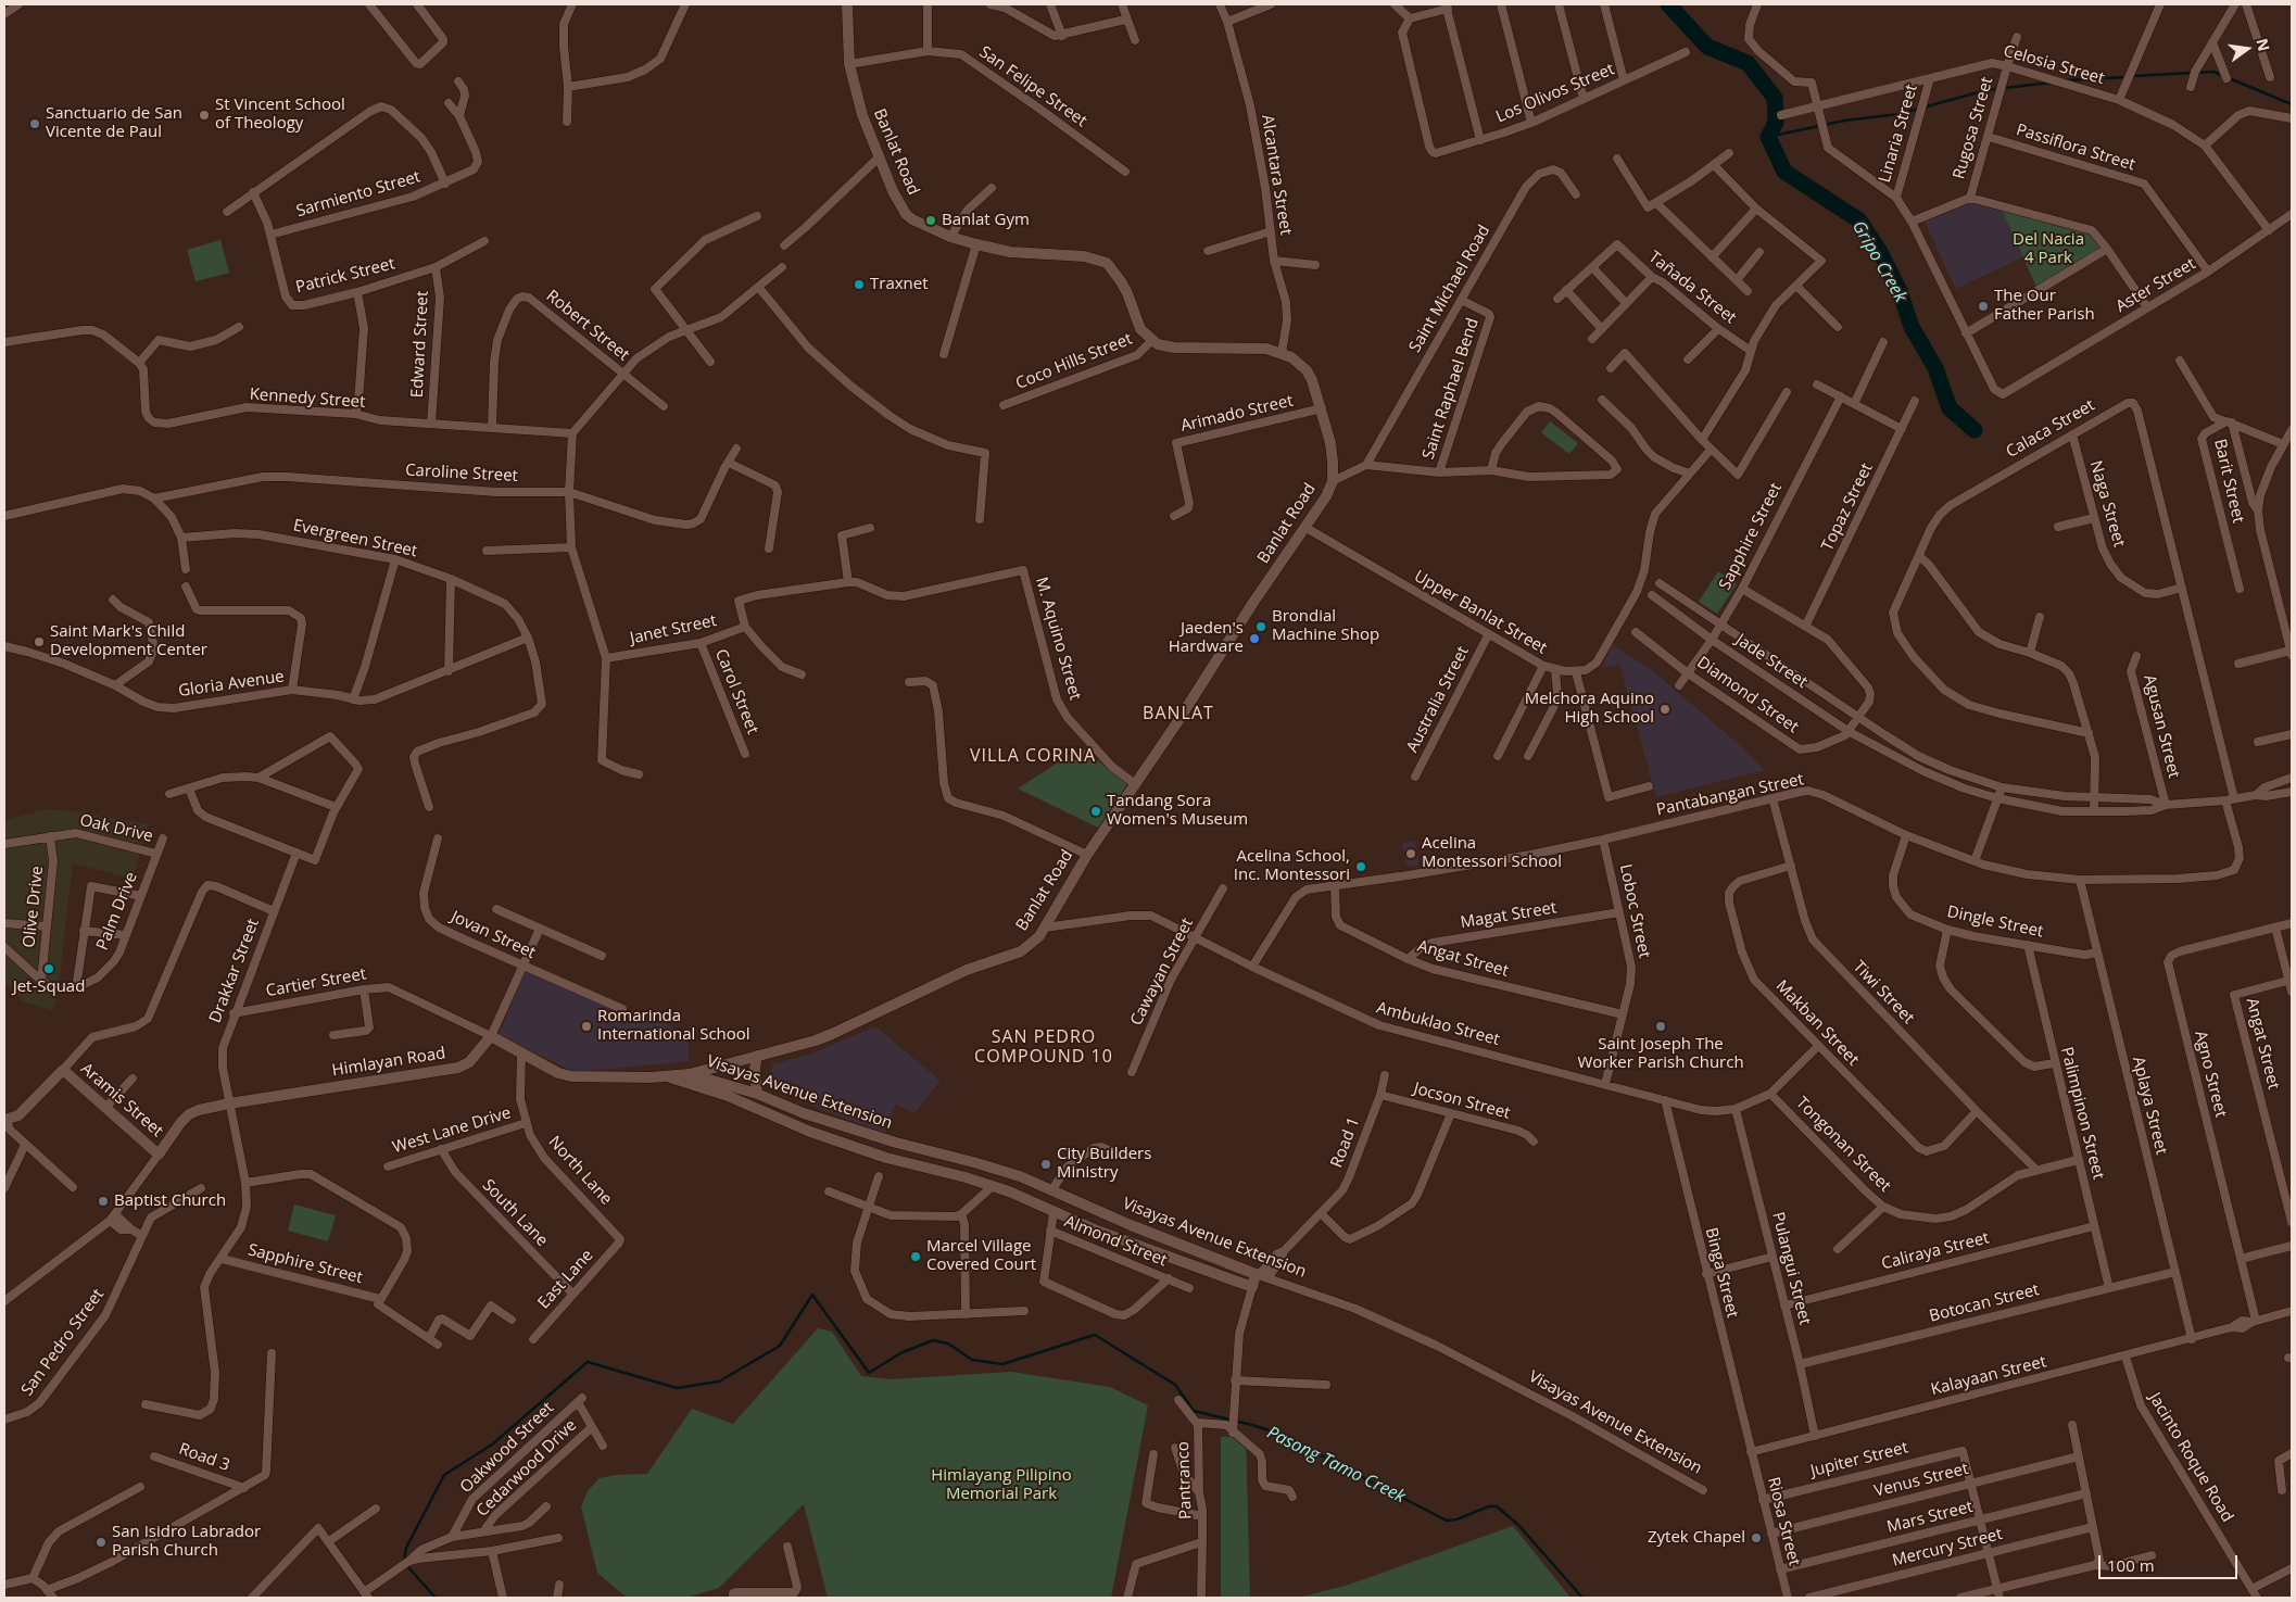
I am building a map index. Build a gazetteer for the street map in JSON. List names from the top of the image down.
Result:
{
  "streets": {
    "street": [
      "Celosia Street",
      "San Felipe Street",
      "Los Olivos Street",
      "Rugosa Street",
      "Linaria Street",
      "Passiflora Street",
      "Banlat Road",
      "Alcantara Street",
      "Sarmiento Street",
      "Patrick Street",
      "Aster Street",
      "Tañada Street",
      "Saint Michael Road",
      "Robert Street",
      "Edward Street",
      "Coco Hills Street",
      "Saint Raphael Bend",
      "Kennedy Street",
      "Arimado Street",
      "Calaca Street",
      "Caroline Street",
      "Barit Street",
      "Naga Street",
      "Topaz Street",
      "Sapphire Street",
      "Evergreen Street",
      "Upper Banlat Street",
      "Janet Street",
      "M. Aquino Street",
      "Jade Street",
      "Gloria Avenue",
      "Carol Street",
      "Diamond Street",
      "Australia Street",
      "Agusan Street",
      "Pantabangan Street",
      "Oak Drive",
      "Olive Drive",
      "Palm Drive",
      "Loboc Street",
      "Magat Street",
      "Dingle Street",
      "Jovan Street",
      "Angat Street",
      "Drakkar Street",
      "Cawayan Street",
      "Cartier Street",
      "Tiwi Street",
      "Makban Street",
      "Ambuklao Street",
      "Himlayan Road",
      "Agno Street",
      "Visayas Avenue Extension",
      "Aramis Street",
      "Jocson Street",
      "Aplaya Street",
      "Palimpinon Street",
      "West Lane Drive",
      "Road 1",
      "Tongonan Street",
      "North Lane",
      "South Lane",
      "Almond Street",
      "Caliraya Street",
      "Pulangui Street",
      "Binga Street",
      "East Lane",
      "Botocan Street",
      "San Pedro Street",
      "Kalayaan Street",
      "Oakwood Street",
      "Road 3",
      "Jacinto Roque Road",
      "Jupiter Street",
      "Cedarwood Drive",
      "Pantranco",
      "Venus Street",
      "Mars Street",
      "Riosa Street",
      "Mercury Street"
    ]
  },
  "crossings": [
    ["Celosia Street", "Rugosa Street"],
    ["Celosia Street", "Linaria Street"],
    ["Celosia Street", "Aster Street"],
    ["San Felipe Street", "Banlat Road"],
    ["Rugosa Street", "Passiflora Street"],
    ["Passiflora Street", "Aster Street"],
    ["Banlat Road", "Alcantara Street"],
    ["Banlat Road", "Coco Hills Street"],
    ["Banlat Road", "Arimado Street"],
    ["Banlat Road", "Upper Banlat Street"],
    ["Banlat Road", "M. Aquino Street"],
    ["Banlat Road", "Ambuklao Street"],
    ["Banlat Road", "Visayas Avenue Extension"],
    ["Sarmiento Street", "Patrick Street"],
    ["Patrick Street", "Edward Street"],
    ["Saint Michael Road", "Saint Raphael Bend"],
    ["Robert Street", "Kennedy Street"],
    ["Edward Street", "Kennedy Street"],
    ["Calaca Street", "Naga Street"],
    ["Calaca Street", "Pantabangan Street"],
    ["Sapphire Street", "Jade Street"],
    ["Sapphire Street", "Diamond Street"],
    ["Sapphire Street", "Drakkar Street"],
    ["Evergreen Street", "Gloria Avenue"],
    ["Upper Banlat Street", "Australia Street"],
    ["Janet Street", "Carol Street"],
    ["Jade Street", "Diamond Street"],
    ["Jade Street", "Agusan Street"],
    ["Pantabangan Street", "Loboc Street"],
    ["Pantabangan Street", "Dingle Street"],
    ["Pantabangan Street", "Angat Street"],
    ["Pantabangan Street", "Tiwi Street"],
    ["Pantabangan Street", "Ambuklao Street"],
    ["Pantabangan Street", "Aplaya Street"],
    ["Oak Drive", "Olive Drive"],
    ["Oak Drive", "Palm Drive"],
    ["Loboc Street", "Magat Street"],
    ["Loboc Street", "Angat Street"],
    ["Loboc Street", "Ambuklao Street"],
    ["Magat Street", "Angat Street"],
    ["Dingle Street", "Aplaya Street"],
    ["Dingle Street", "Palimpinon Street"],
    ["Drakkar Street", "Cartier Street"],
    ["Drakkar Street", "Himlayan Road"],
    ["Cawayan Street", "Ambuklao Street"],
    ["Cartier Street", "Himlayan Road"],
    ["Tiwi Street", "Makban Street"],
    ["Tiwi Street", "Tongonan Street"],
    ["Makban Street", "Ambuklao Street"],
    ["Ambuklao Street", "Tongonan Street"],
    ["Ambuklao Street", "Pulangui Street"],
    ["Ambuklao Street", "Binga Street"],
    ["Himlayan Road", "Aramis Street"],
    ["Agno Street", "Kalayaan Street"],
    ["Visayas Avenue Extension", "Road 1"],
    ["Visayas Avenue Extension", "Almond Street"],
    ["Jocson Street", "Road 1"],
    ["Aplaya Street", "Botocan Street"],
    ["Aplaya Street", "Kalayaan Street"],
    ["Palimpinon Street", "Tongonan Street"],
    ["Palimpinon Street", "Caliraya Street"],
    ["Palimpinon Street", "Botocan Street"],
    ["West Lane Drive", "North Lane"],
    ["West Lane Drive", "South Lane"],
    ["North Lane", "East Lane"],
    ["South Lane", "East Lane"],
    ["Caliraya Street", "Pulangui Street"],
    ["Pulangui Street", "Botocan Street"],
    ["Pulangui Street", "Kalayaan Street"],
    ["Binga Street", "Kalayaan Street"],
    ["Binga Street", "Riosa Street"],
    ["Kalayaan Street", "Jacinto Roque Road"],
    ["Kalayaan Street", "Riosa Street"],
    ["Oakwood Street", "Cedarwood Drive"],
    ["Jupiter Street", "Venus Street"],
    ["Jupiter Street", "Riosa Street"],
    ["Venus Street", "Riosa Street"],
    ["Mars Street", "Riosa Street"]
  ],
  "districts": ["BANLAT", "VILLA CORINA", "SAN PEDRO COMPOUND 10"],
  "water": ["Gripo Creek", "Pasong Tamo Creek"],
  "parks": ["Del Nacia 4 Park", "Himlayang Pilipino Memorial Park"],
  "places": [
    "St Vincent School of Theology",
    "Sanctuario de San Vicente de Paul",
    "Banlat Gym",
    "Traxnet",
    "The Our Father Parish",
    "Brondial Machine Shop",
    "Jaeden's Hardware",
    "Saint Mark's Child Development Center",
    "Melchora Aquino High School",
    "Tandang Sora Women's Museum",
    "Acelina Montessori School",
    "Acelina School, Inc. Montessori",
    "Jet-Squad",
    "Romarinda International School",
    "Saint Joseph The Worker Parish Church",
    "City Builders Ministry",
    "Baptist Church",
    "Marcel Village Covered Court",
    "Zytek Chapel",
    "San Isidro Labrador Parish Church"
  ],
  "scale_bar": "100 m",
  "north": "right"
}
